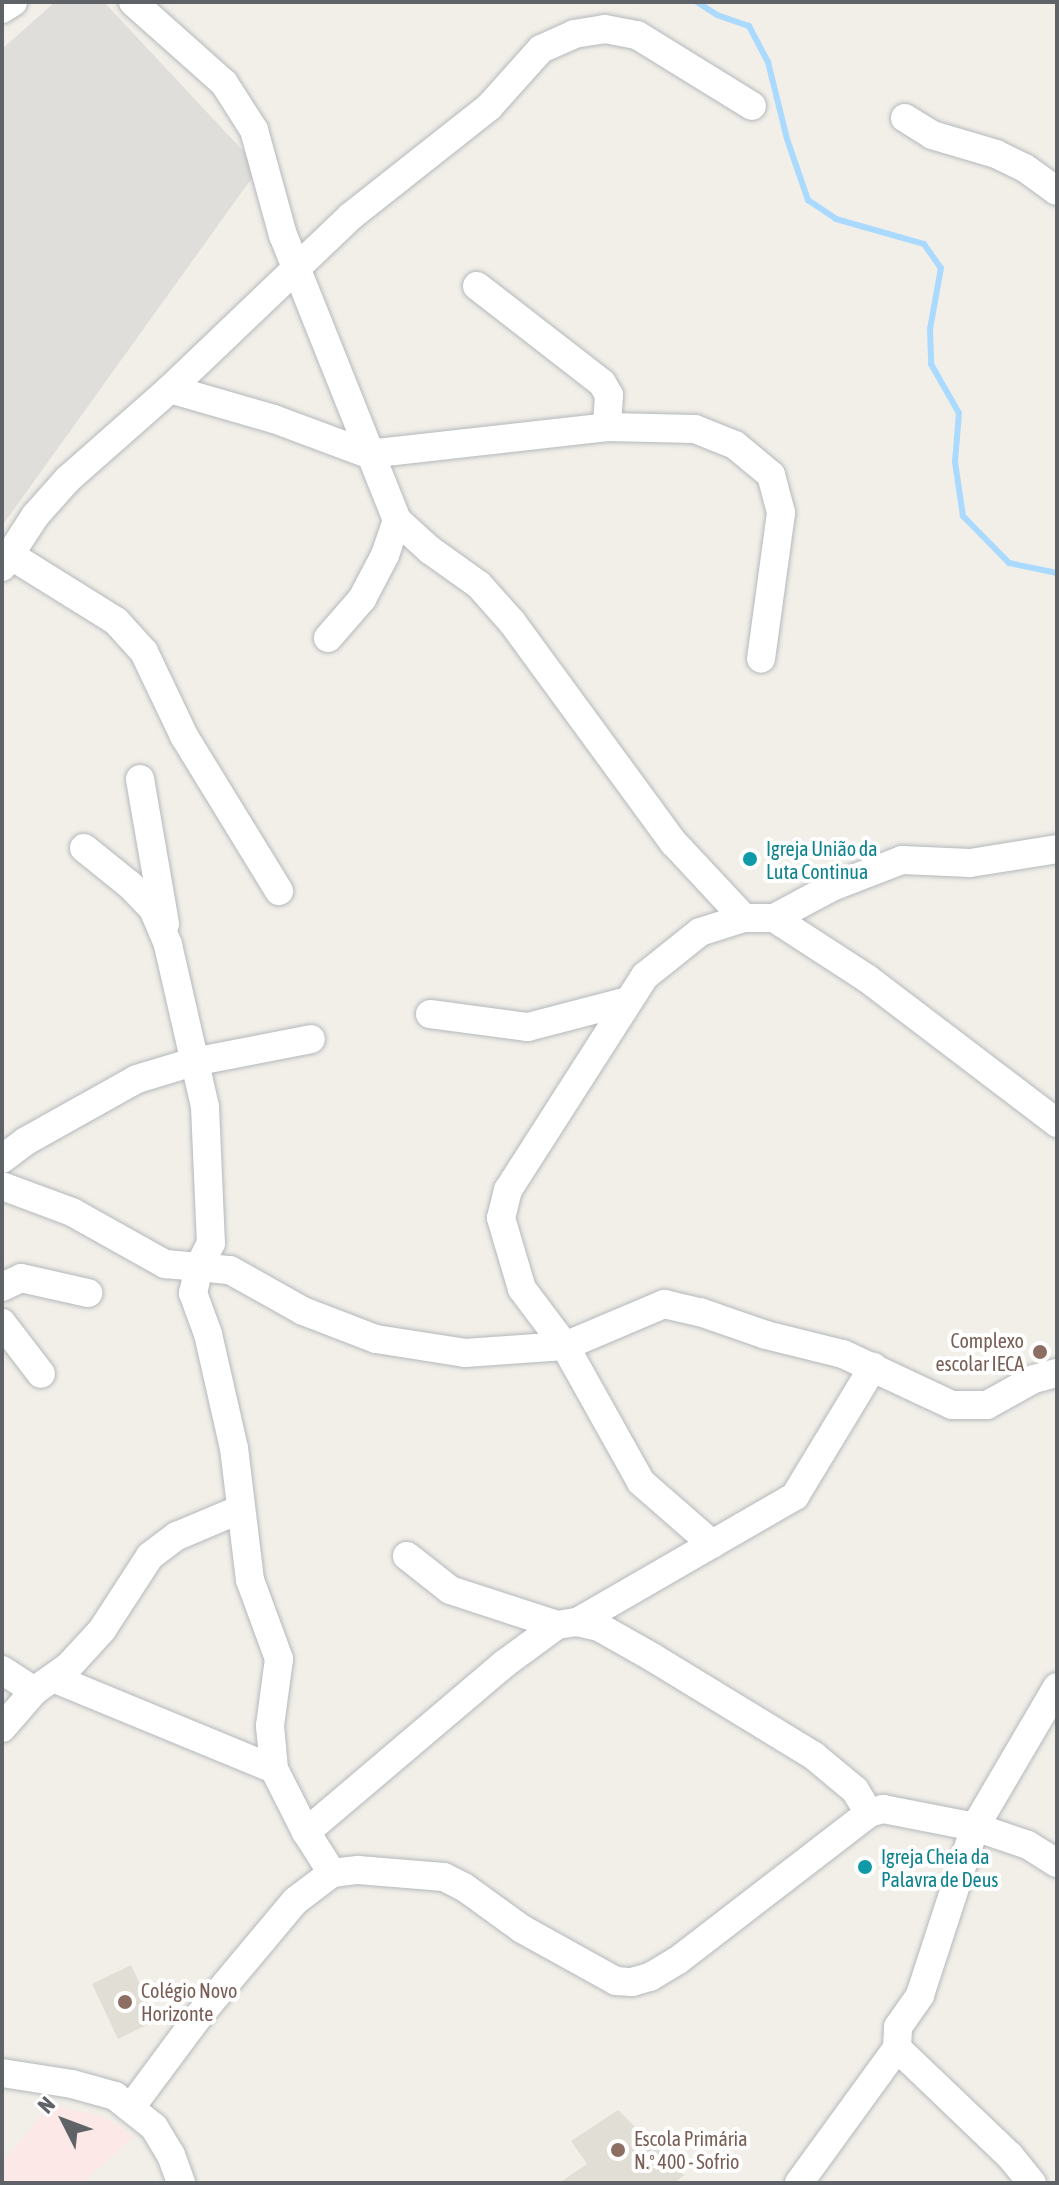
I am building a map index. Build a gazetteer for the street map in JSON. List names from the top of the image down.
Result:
{
  "places": [
    "Igreja União da Luta Continua",
    "Complexo escolar IECA",
    "Igreja Cheia da Palavra de Deus",
    "Colégio Novo Horizonte",
    "Escola Primária N.º 400 - Sofrio"
  ],
  "north": "top left"
}
